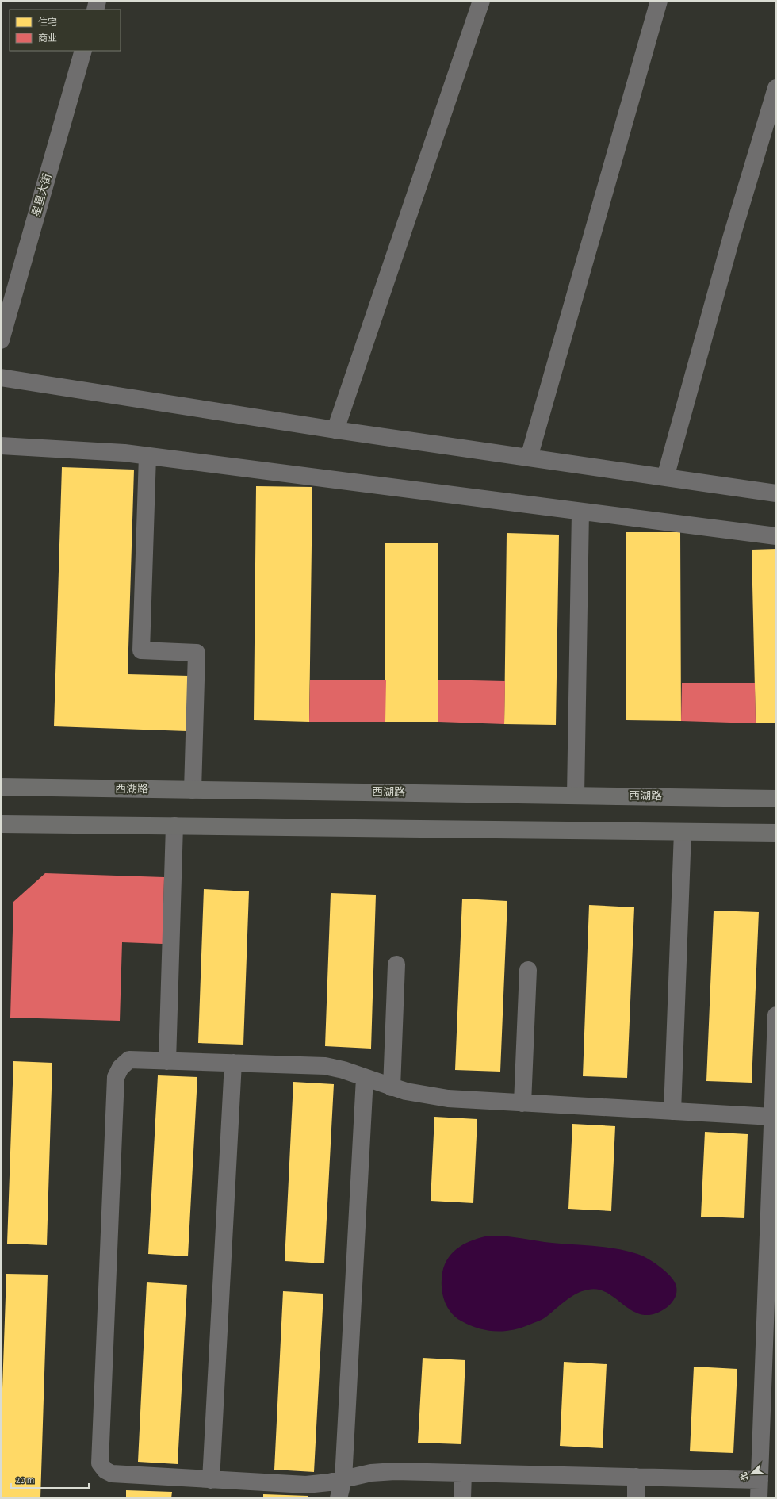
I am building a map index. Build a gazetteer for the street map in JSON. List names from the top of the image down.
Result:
{
  "streets": {
    "main road": ["西湖路"],
    "street": ["星星大街"]
  },
  "legend": ["住宅", "商业"],
  "scale_bar": "20 m",
  "north": "bottom left"
}
